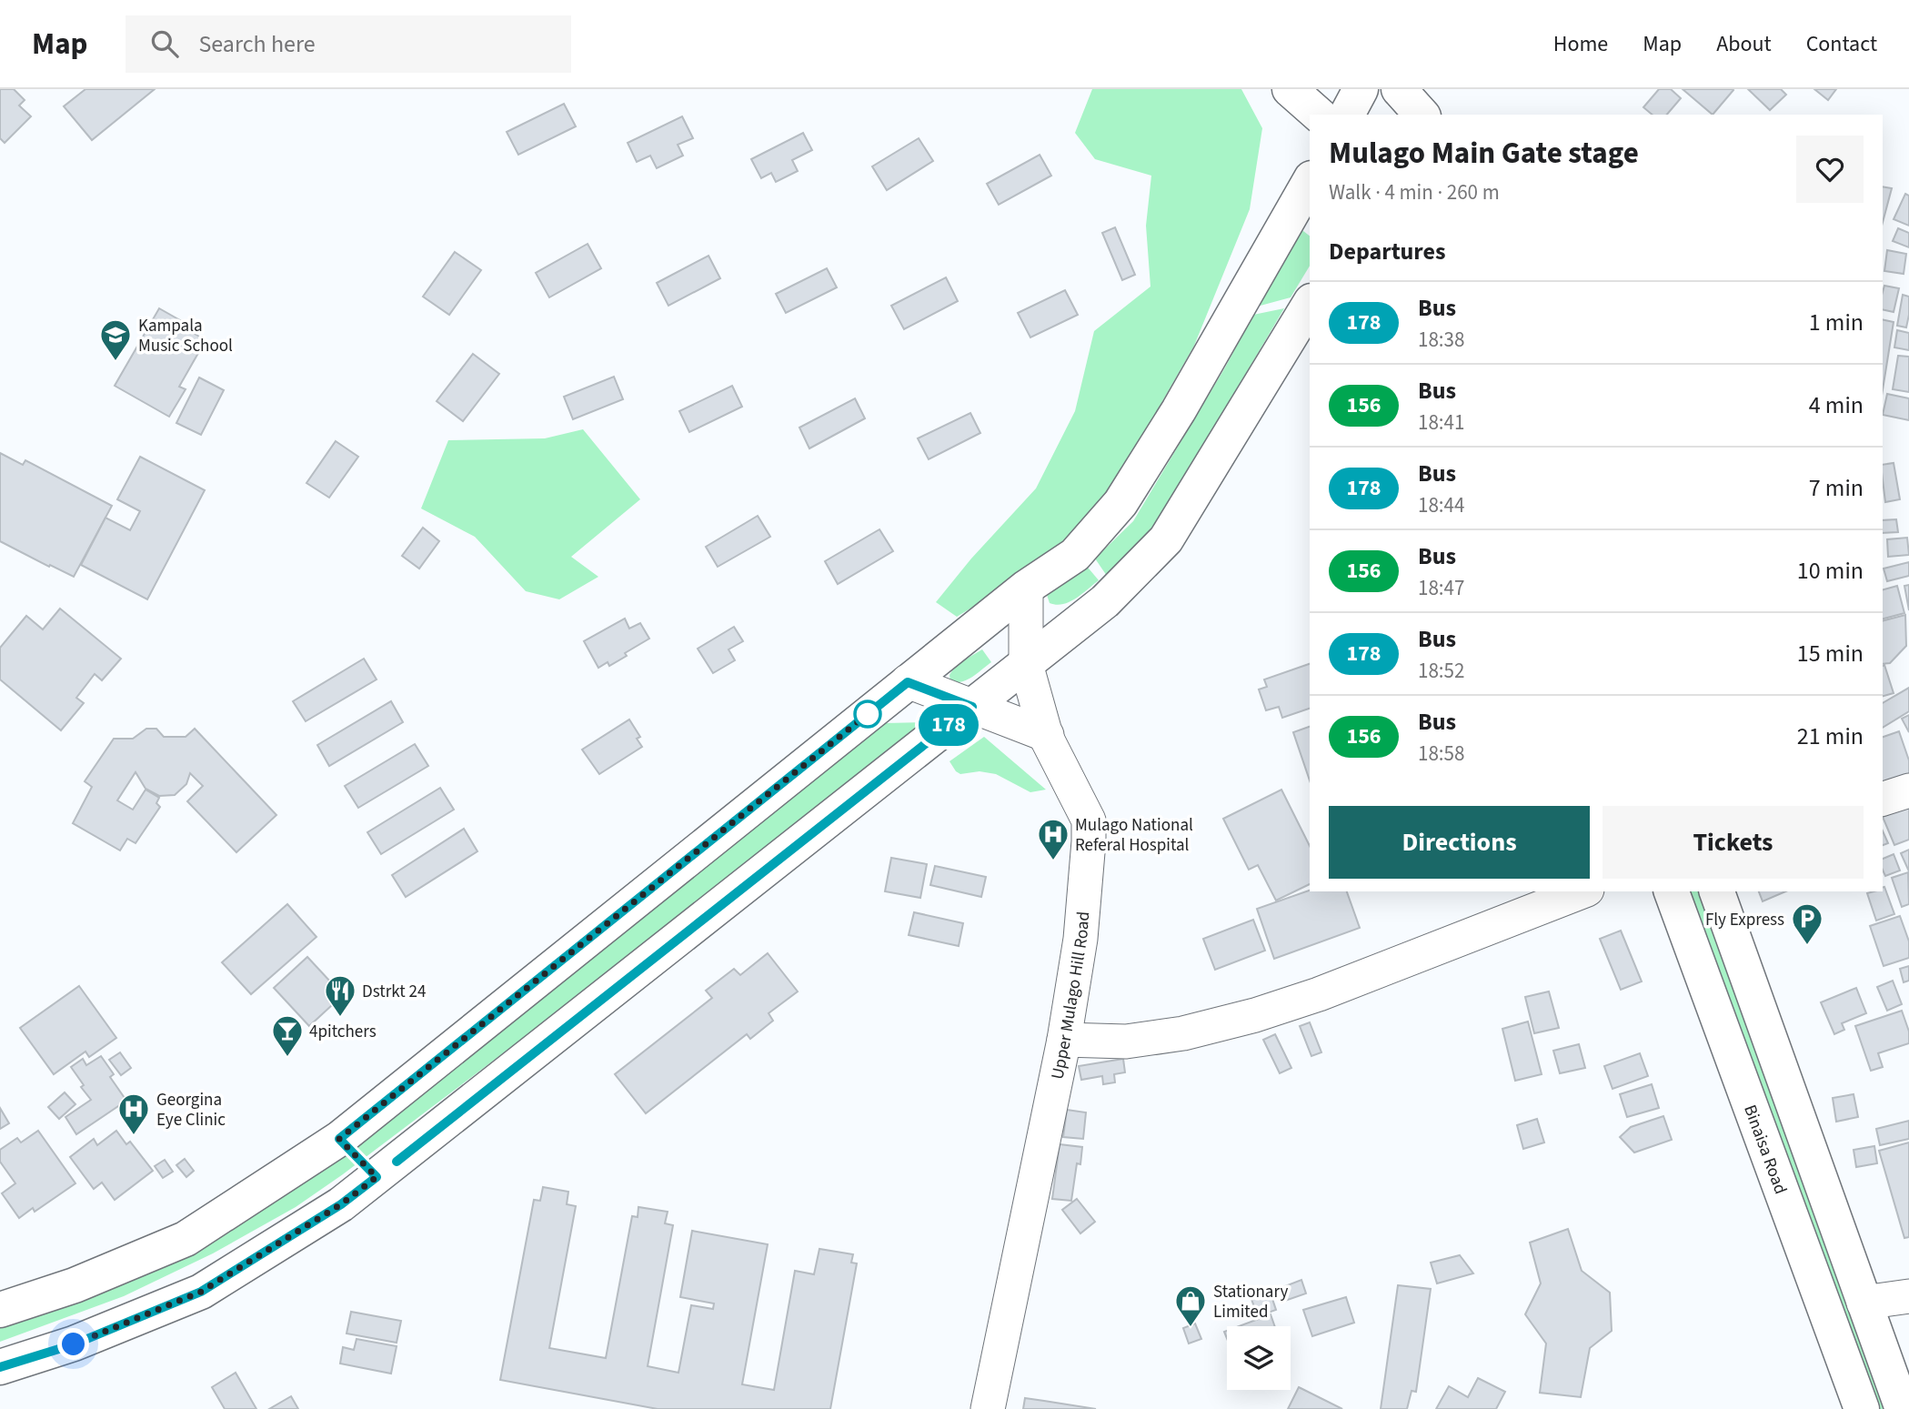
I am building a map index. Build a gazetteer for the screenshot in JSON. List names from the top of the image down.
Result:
{
  "streets": {
    "main road": ["Binaisa Road"],
    "street": ["Upper Mulago Hill Road"]
  },
  "places": {
    "school or university": ["Kampala Music School"],
    "hospital": ["Mulago National Referal Hospital", "Georgina Eye Clinic"],
    "parking": ["Fly Express"],
    "restaurant": ["Dstrkt 24"],
    "bar": ["4pitchers"],
    "shop": ["Stationary Limited"]
  },
  "lines": ["bus line 178"],
  "page": {
    "header": "Map",
    "search": "Search here",
    "nav": [
      "Home",
      "Map",
      "About",
      "Contact"
    ],
    "on_map": "178",
    "heading": [
      ["Mulago Main Gate stage", "Walk · 4 min · 260 m"],
      "Departures"
    ],
    "list": [
      {
        "mark": "178",
        "name": "Bus",
        "note": "18:38",
        "value": "1 min"
      },
      {
        "mark": "156",
        "name": "Bus",
        "note": "18:41",
        "value": "4 min"
      },
      {
        "mark": "178",
        "name": "Bus",
        "note": "18:44",
        "value": "7 min"
      },
      {
        "mark": "156",
        "name": "Bus",
        "note": "18:47",
        "value": "10 min"
      },
      {
        "mark": "178",
        "name": "Bus",
        "note": "18:52",
        "value": "15 min"
      },
      {
        "mark": "156",
        "name": "Bus",
        "note": "18:58",
        "value": "21 min"
      }
    ],
    "buttons": ["Directions", "Tickets"]
  }
}
